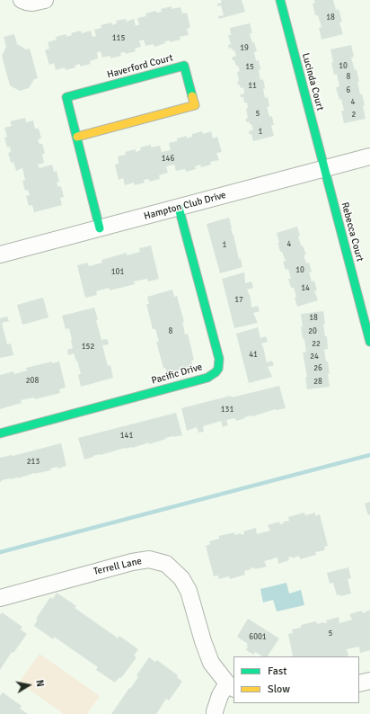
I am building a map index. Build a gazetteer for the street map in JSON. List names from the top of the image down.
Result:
{
  "streets": {
    "street": [
      "Haverford Court",
      "Lucinda Court",
      "Hampton Club Drive",
      "Rebecca Court",
      "Pacific Drive",
      "Terrell Lane"
    ]
  },
  "crossings": [
    ["Haverford Court", "Hampton Club Drive"],
    ["Lucinda Court", "Hampton Club Drive"],
    ["Lucinda Court", "Rebecca Court"],
    ["Hampton Club Drive", "Rebecca Court"],
    ["Hampton Club Drive", "Pacific Drive"]
  ],
  "house_numbers": [
    "18",
    "115",
    "19",
    "10",
    "15",
    "8",
    "11",
    "6",
    "4",
    "5",
    "2",
    "1",
    "146",
    "4",
    "1",
    "10",
    "101",
    "14",
    "17",
    "18",
    "8",
    "20",
    "22",
    "152",
    "41",
    "24",
    "26",
    "208",
    "28",
    "131",
    "141",
    "213",
    "5",
    "6001"
  ],
  "legend": ["Fast", "Slow"],
  "north": "right"
}
